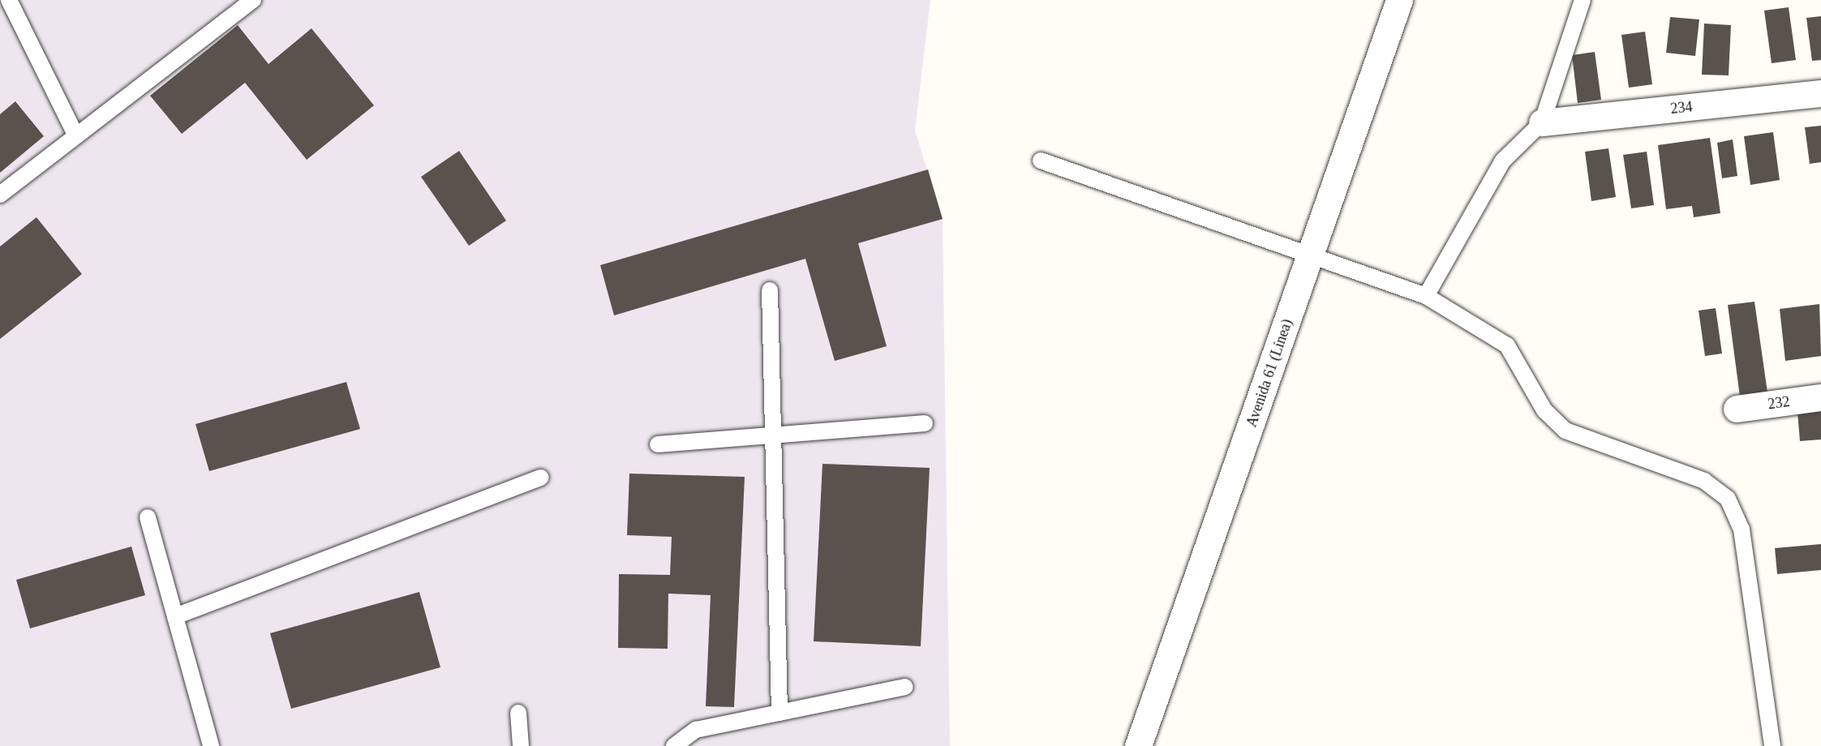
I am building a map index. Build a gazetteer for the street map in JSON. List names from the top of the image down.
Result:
{
  "streets": {
    "street": ["234", "Avenida 61 (Línea)", "232"]
  }
}
